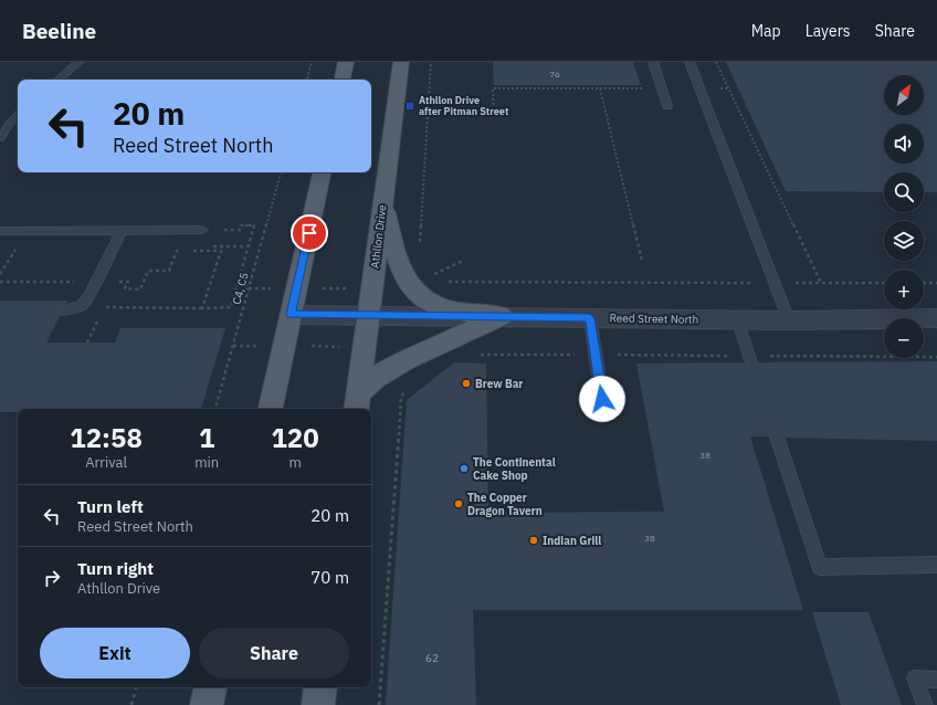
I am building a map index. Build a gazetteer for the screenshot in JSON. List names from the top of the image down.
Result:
{
  "streets": {
    "main road": ["Athllon Drive"],
    "street": ["Reed Street North"],
    "path": ["C4, C5"]
  },
  "crossings": [
    ["Athllon Drive", "Reed Street North"]
  ],
  "places": {
    "transit": ["Athllon Drive after Pitman Street"],
    "other": [
      "Brew Bar",
      "The Continental Cake Shop",
      "The Copper Dragon Tavern",
      "Indian Grill"
    ]
  },
  "house_numbers": [
    "76",
    "38",
    "38",
    "62"
  ],
  "north": "top right",
  "page": {
    "header": "Beeline",
    "nav": ["Map", "Layers", "Share"],
    "map_buttons": ["+", "−"],
    "turn": ["20 m", "Reed Street North"],
    "eta": [
      "12:58",
      "Arrival",
      "1",
      "min",
      "120",
      "m"
    ],
    "list": [
      {
        "name": "Turn left",
        "note": "Reed Street North",
        "value": "20 m"
      },
      {
        "name": "Turn right",
        "note": "Athllon Drive",
        "value": "70 m"
      }
    ],
    "buttons": ["Exit", "Share"]
  }
}
